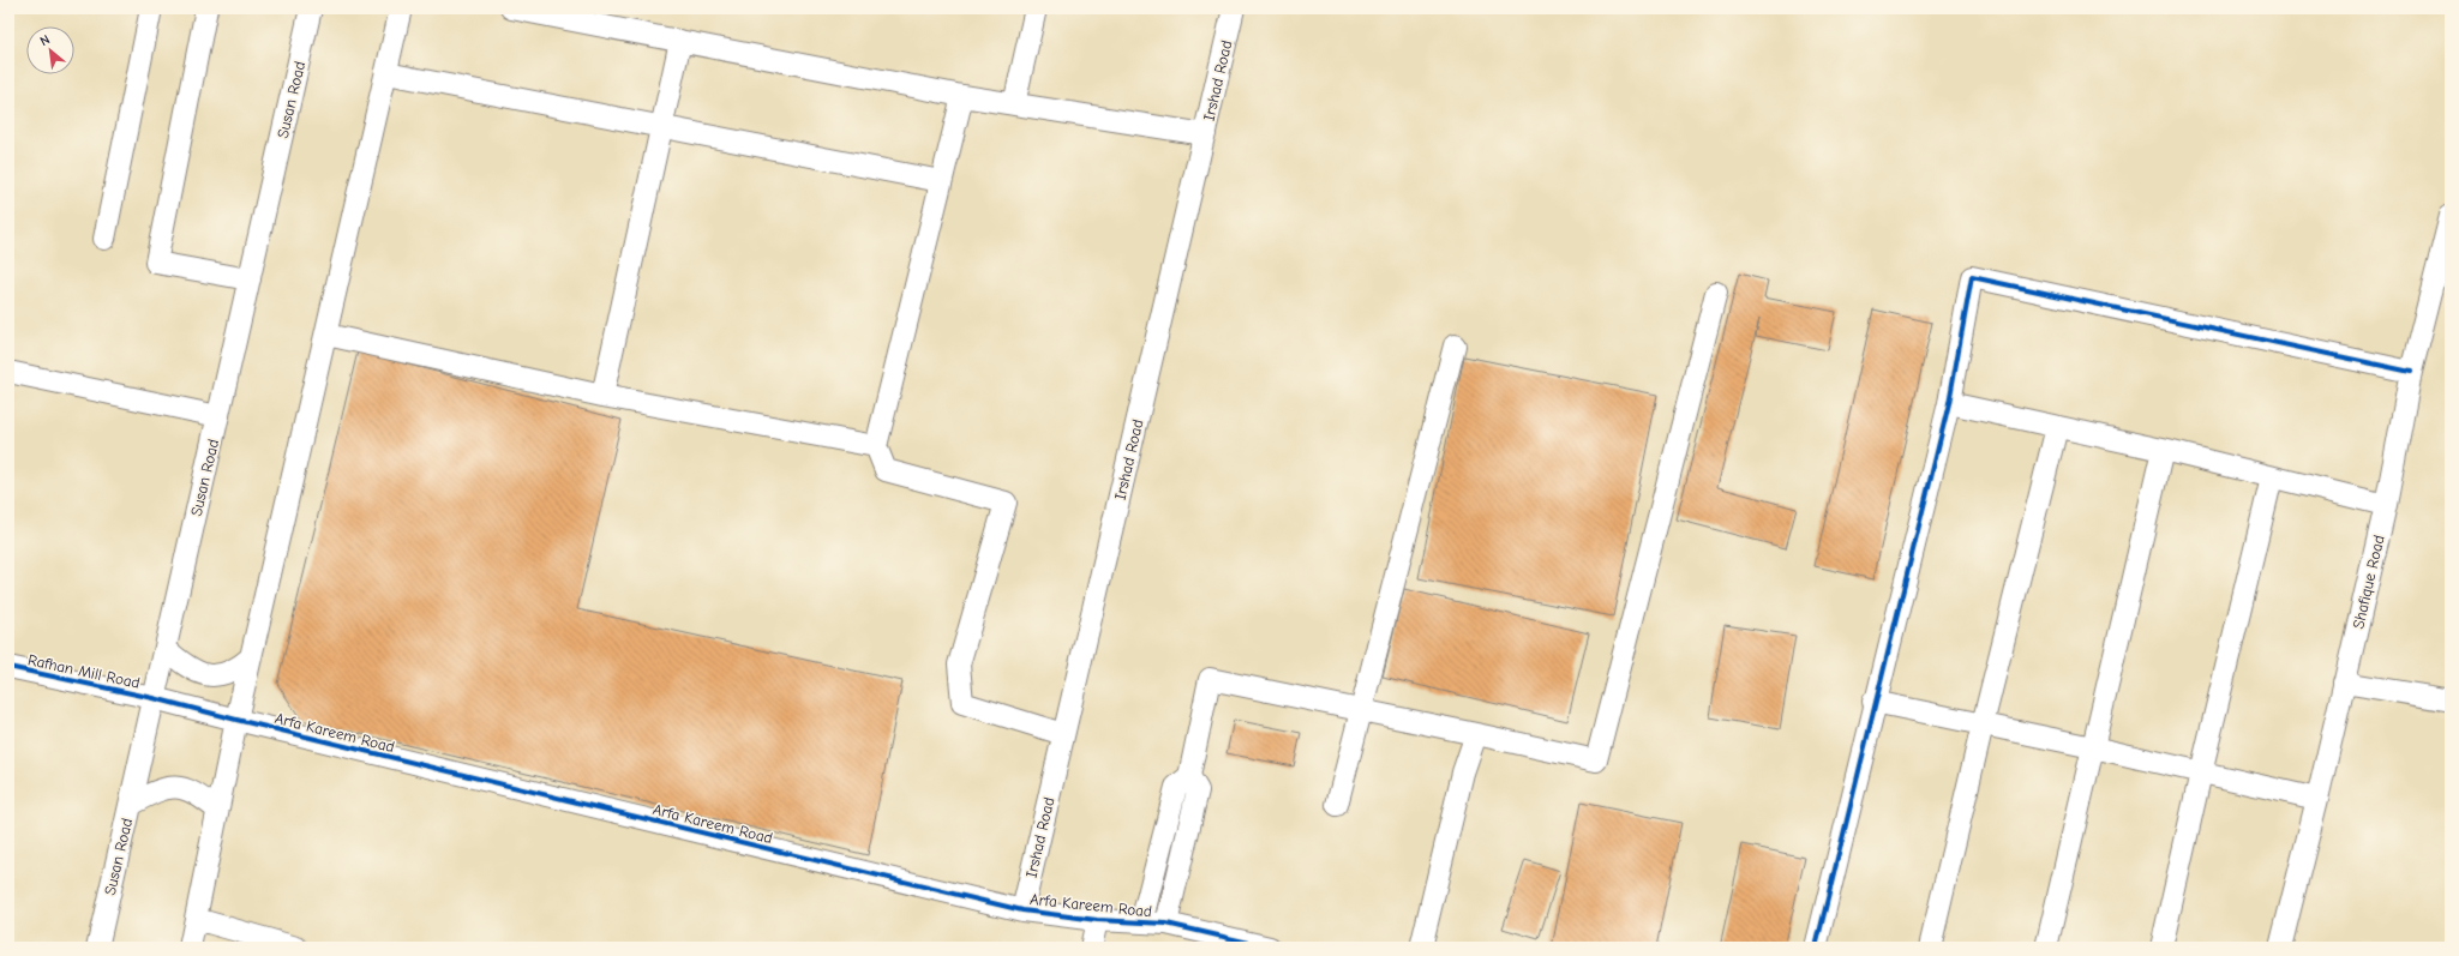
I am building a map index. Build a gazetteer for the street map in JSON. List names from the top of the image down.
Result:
{
  "streets": {
    "street": [
      "Irshad Road",
      "Susan Road",
      "Shafique Road",
      "Rafhan Mill Road",
      "Arfa Kareem Road"
    ]
  },
  "crossings": [
    ["Irshad Road", "Arfa Kareem Road"],
    ["Susan Road", "Rafhan Mill Road"],
    ["Susan Road", "Arfa Kareem Road"],
    ["Rafhan Mill Road", "Arfa Kareem Road"]
  ],
  "north": "top left"
}
